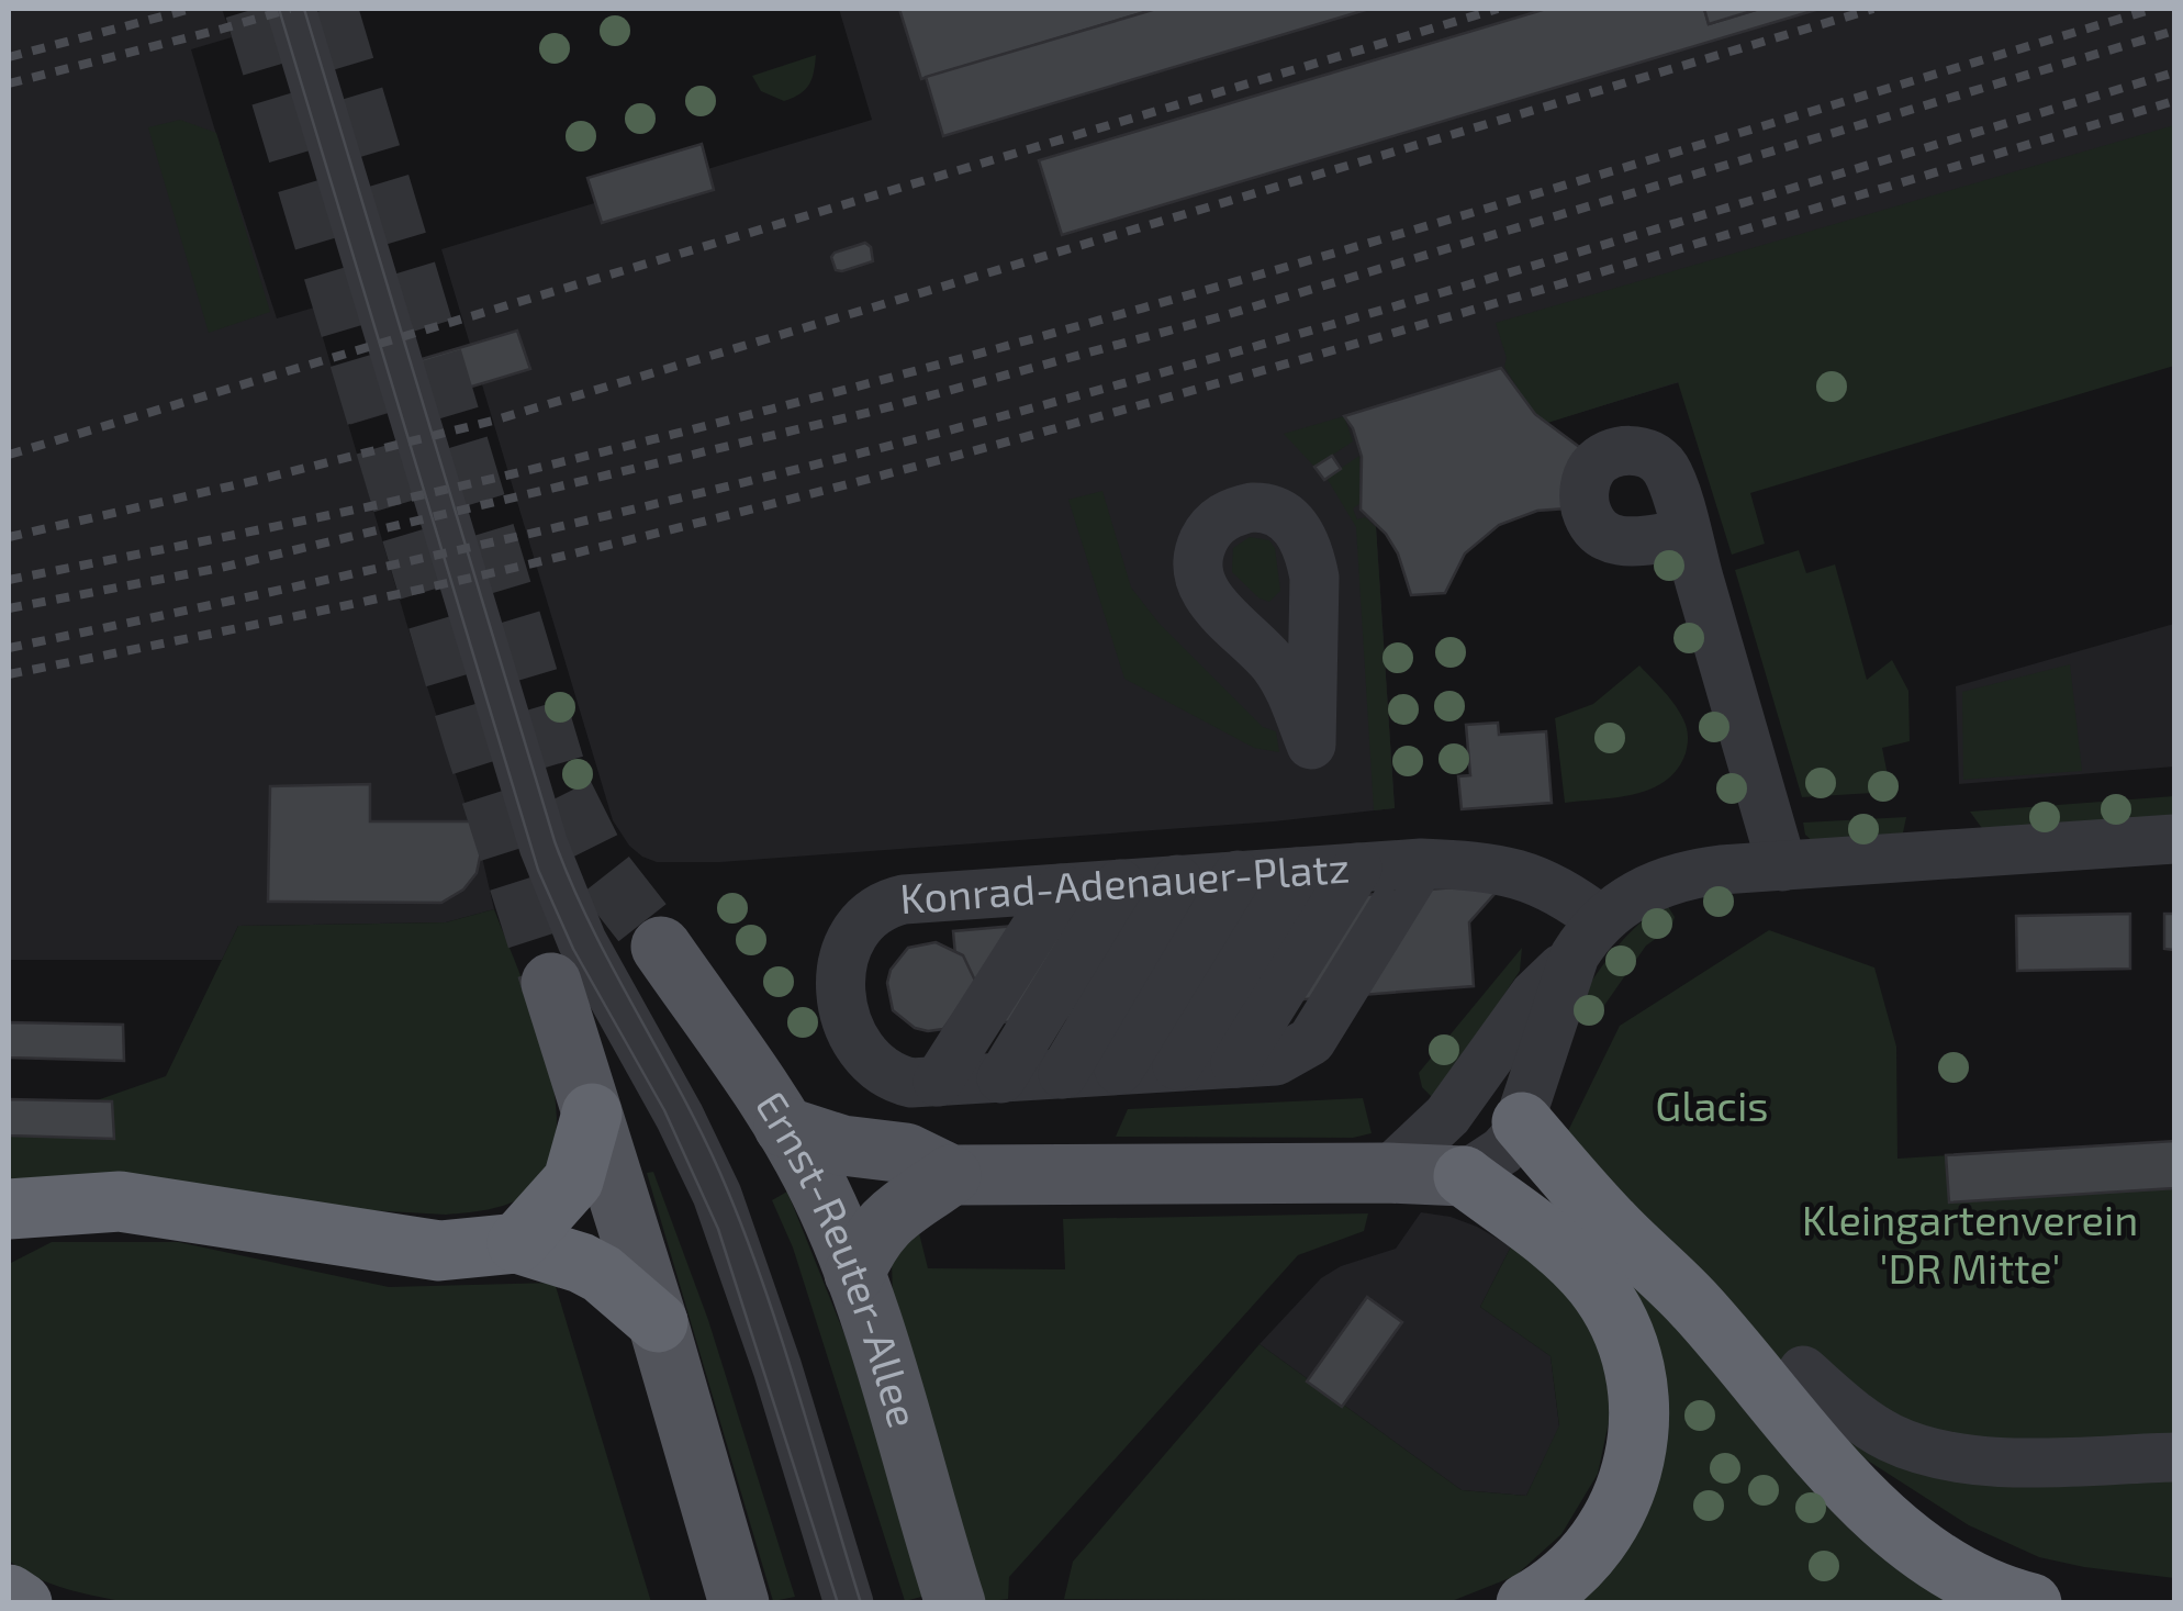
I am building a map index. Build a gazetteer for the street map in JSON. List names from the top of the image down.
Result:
{
  "streets": {
    "main road": ["Ernst-Reuter-Allee"],
    "street": ["Konrad-Adenauer-Platz"]
  },
  "parks": ["Glacis", "Kleingartenverein 'DR Mitte'"]
}
